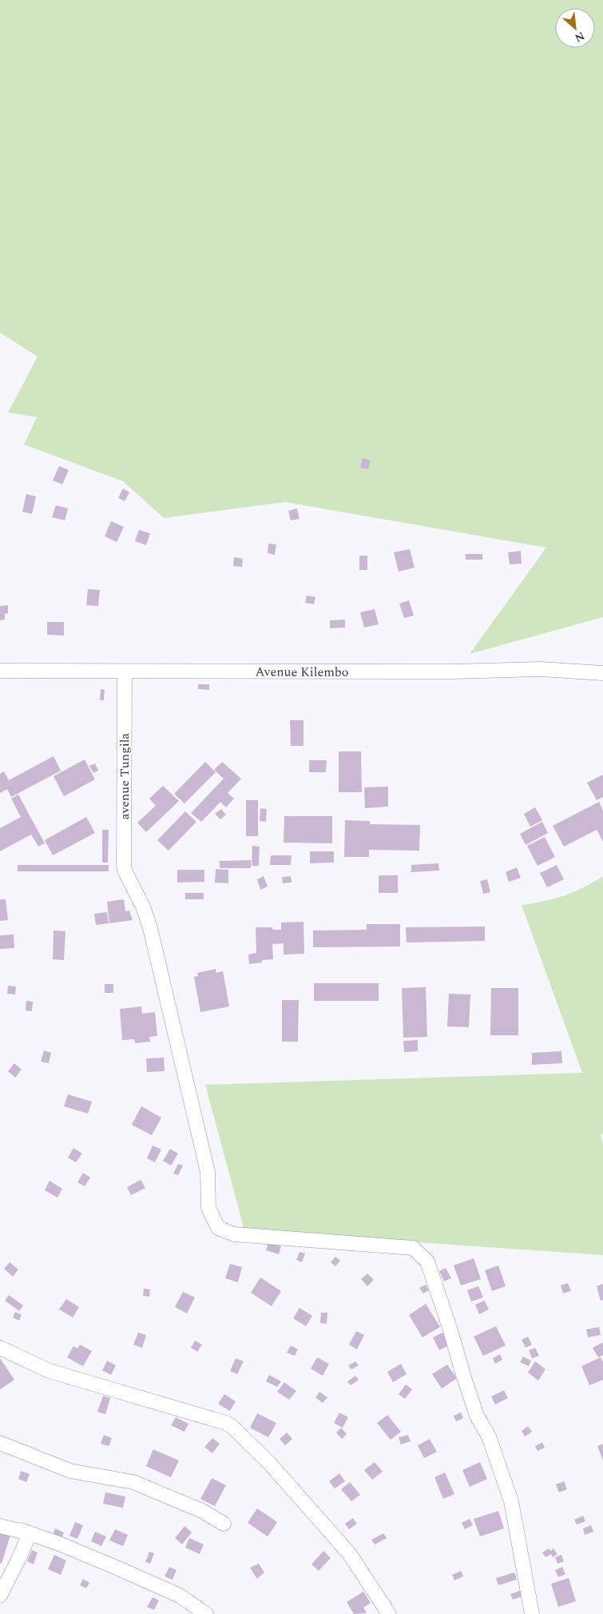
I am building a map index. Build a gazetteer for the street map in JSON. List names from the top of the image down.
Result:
{
  "streets": {
    "street": ["Avenue Kilembo", "avenue Tungila"]
  },
  "crossings": [
    ["Avenue Kilembo", "avenue Tungila"]
  ],
  "north": "bottom right"
}
